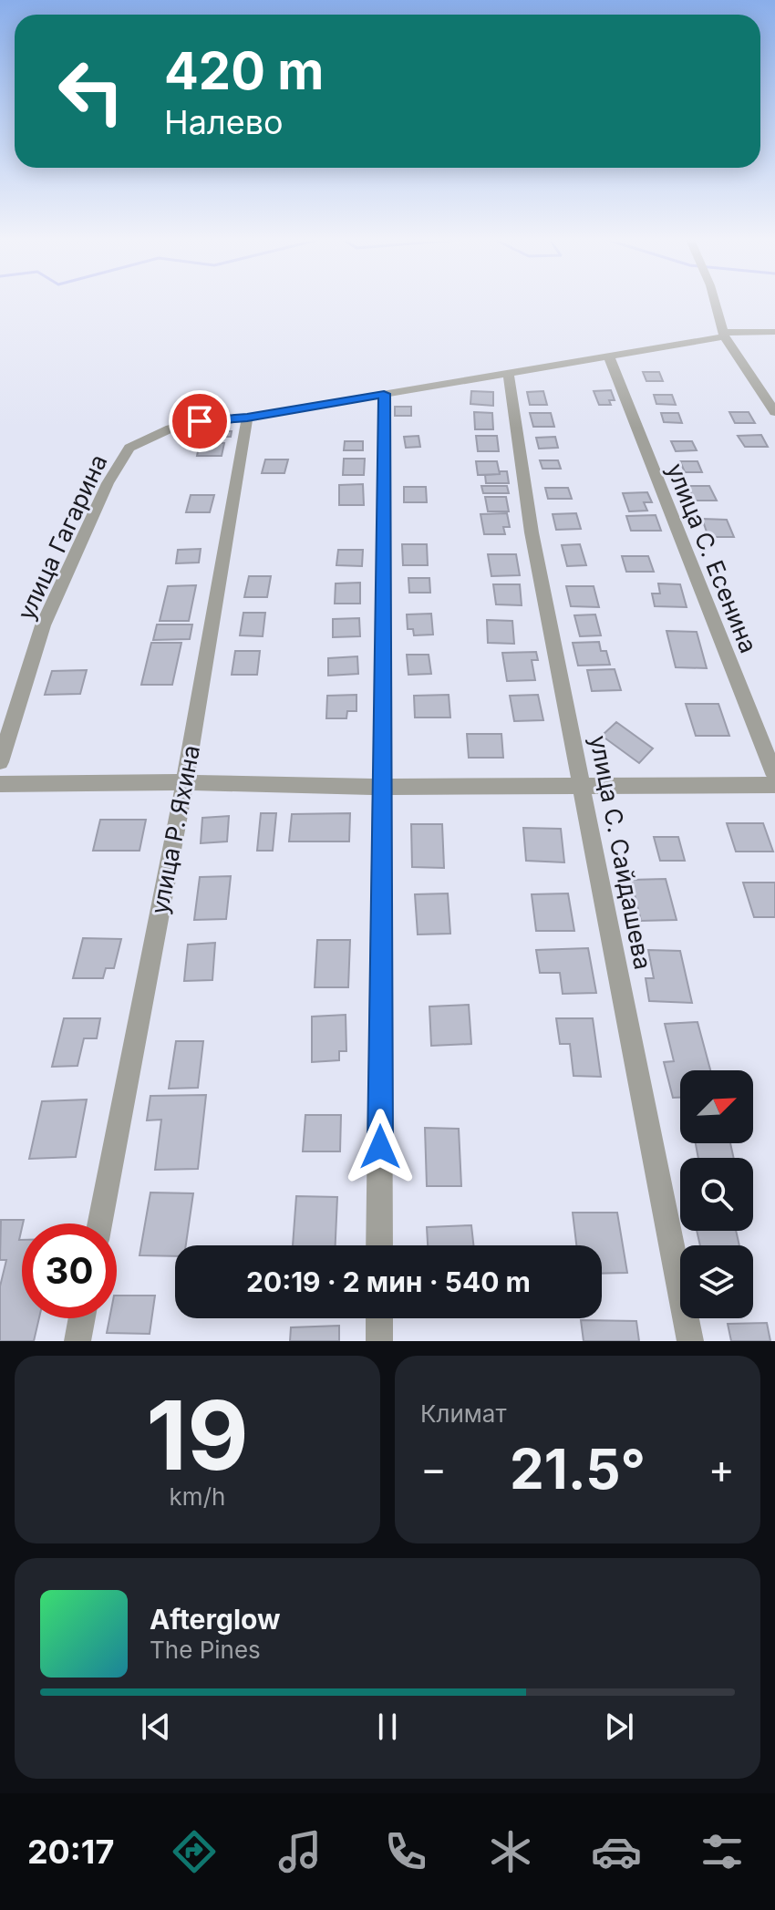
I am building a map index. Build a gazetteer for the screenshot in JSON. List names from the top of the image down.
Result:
{
  "streets": {
    "street": [
      "улица Гагарина",
      "улица С. Есенина",
      "улица Р. Яхина",
      "улица С. Сайдашева"
    ]
  },
  "crossings": [
    ["улица Гагарина", "улица С. Есенина"],
    ["улица Гагарина", "улица Р. Яхина"],
    ["улица Гагарина", "улица С. Сайдашева"]
  ],
  "north": "top right",
  "page": {
    "turn": ["420 m", "Налево"],
    "limit": "30",
    "trip": "20:19 · 2 мин · 540 m",
    "tile": [
      ["19", "km/h"],
      "Климат"
    ],
    "heat": ["−", "21.5°", "+"],
    "song": ["Afterglow", "The Pines"],
    "tabs": "20:17"
  }
}
